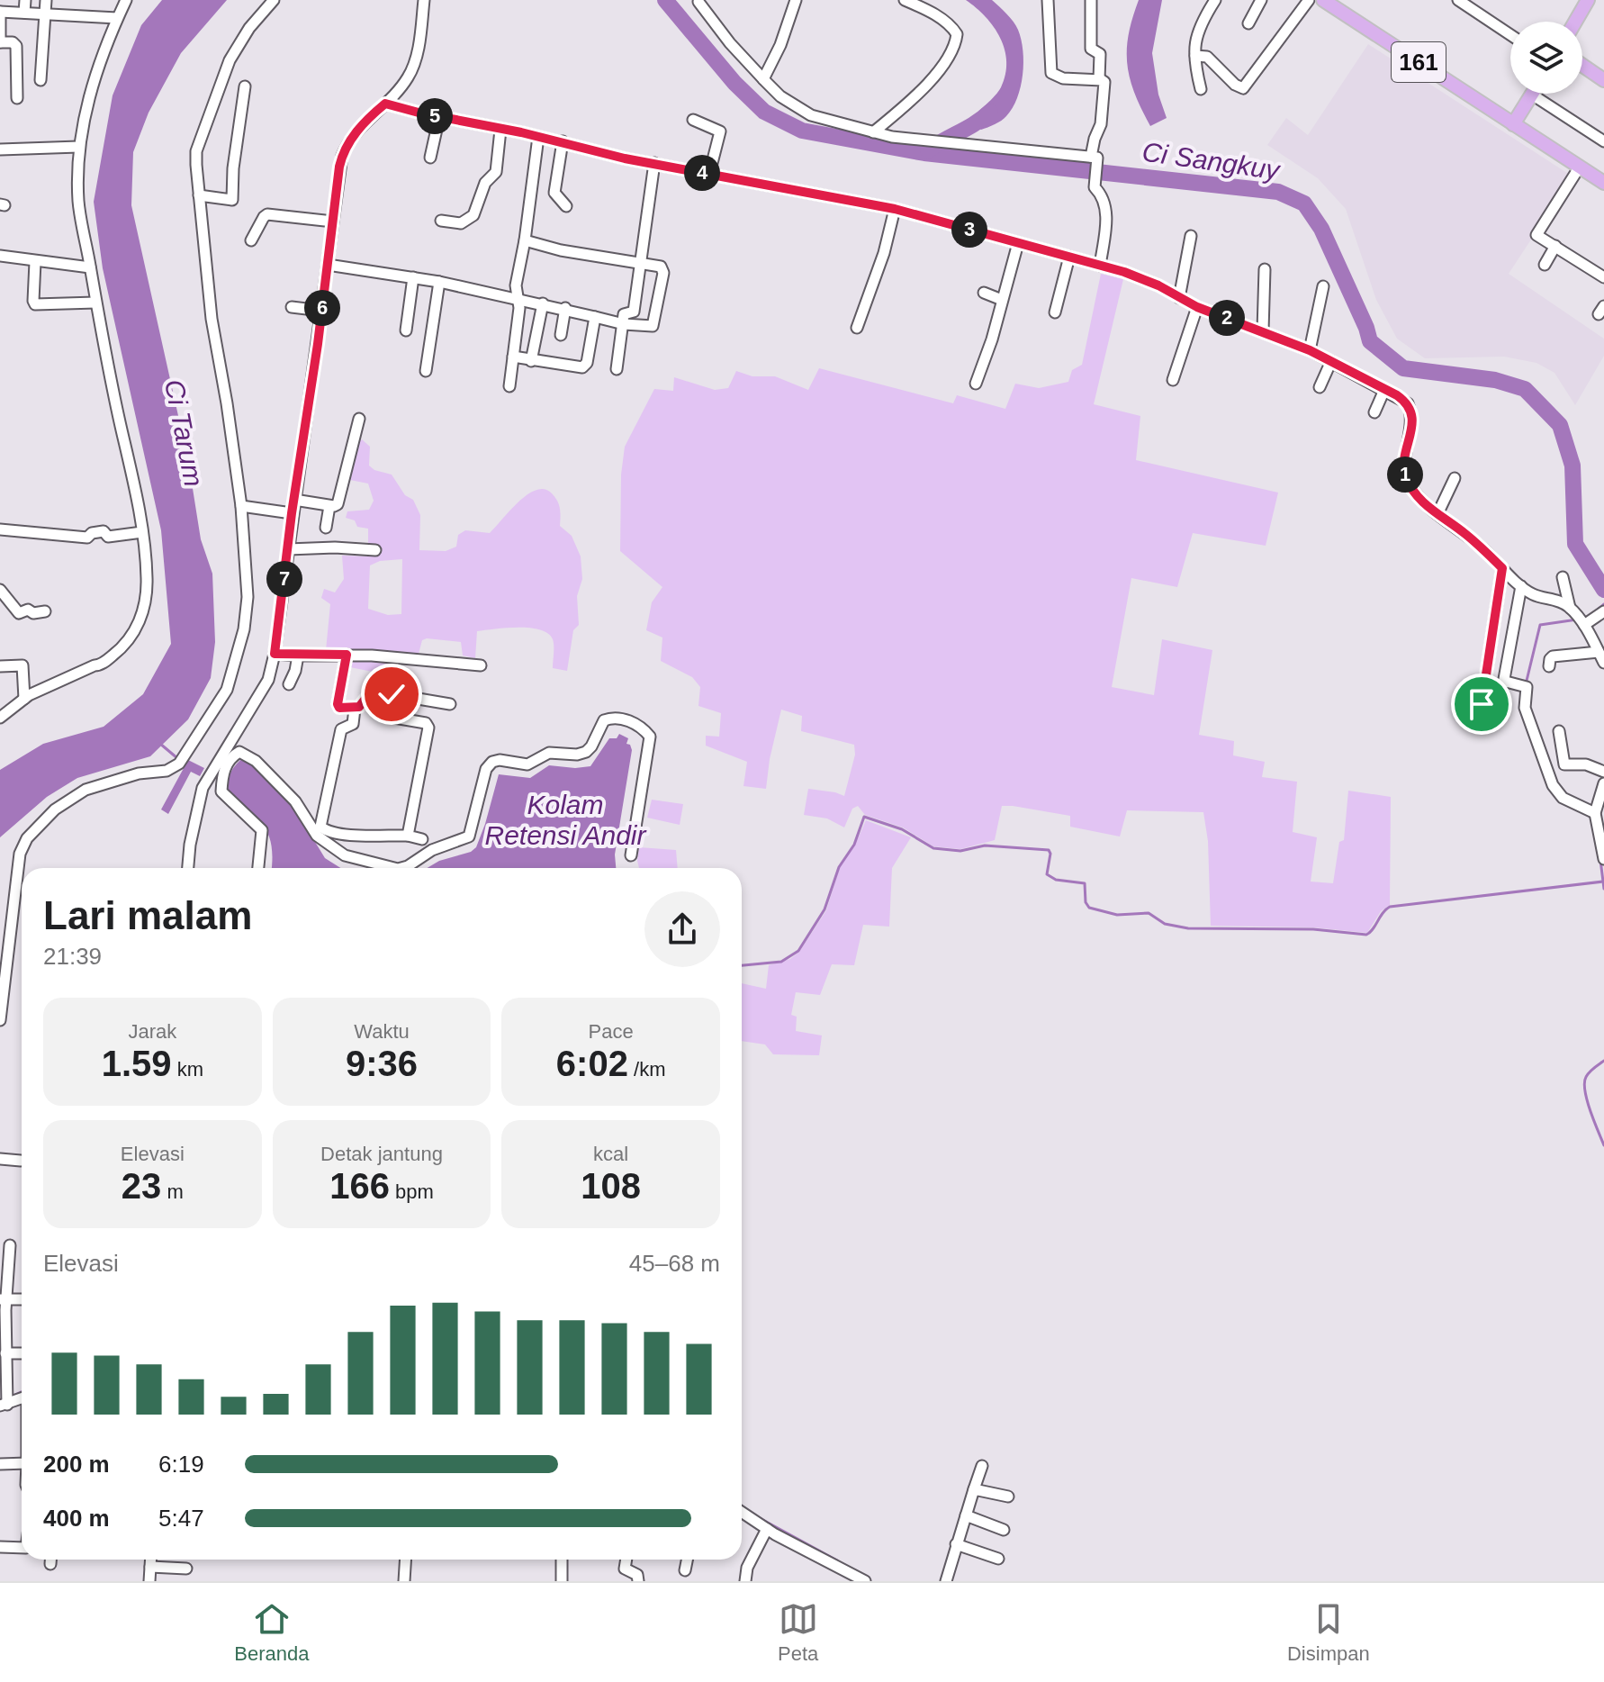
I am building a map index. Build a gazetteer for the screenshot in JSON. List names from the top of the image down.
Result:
{
  "streets": {
    "main road": ["161"]
  },
  "water": ["Ci Sangkuy", "Ci Tarum", "Kolam Retensi Andir"],
  "page": {
    "pins": [
      "5",
      "4",
      "3",
      "6",
      "2",
      "1",
      "7"
    ],
    "heading": ["Lari malam", "21:39"],
    "stats": [
      ["Jarak", "1.59 km"],
      ["Waktu", "9:36"],
      ["Pace", "6:02 /km"],
      ["Elevasi", "23 m"],
      ["Detak jantung", "166 bpm"],
      ["kcal", "108"]
    ],
    "chart": ["Elevasi", "45–68 m"],
    "list": [
      {
        "name": "200 m",
        "note": "6:19"
      },
      {
        "name": "400 m",
        "note": "5:47"
      }
    ],
    "tabs": ["Beranda", "Peta", "Disimpan"]
  }
}
